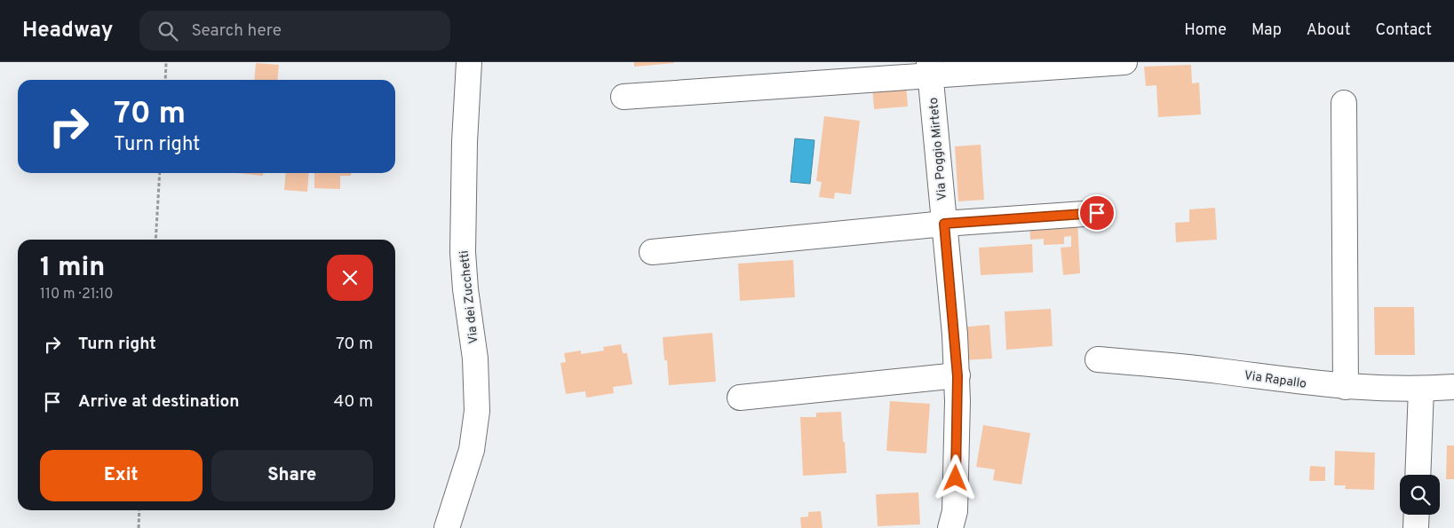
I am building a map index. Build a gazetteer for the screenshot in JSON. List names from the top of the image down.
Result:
{
  "streets": {
    "street": ["Via Poggio Mirteto", "Via dei Zucchetti", "Via Rapallo"]
  },
  "page": {
    "header": "Headway",
    "search": "Search here",
    "nav": [
      "Home",
      "Map",
      "About",
      "Contact"
    ],
    "turn": ["70 m", "Turn right"],
    "heading": ["1 min", "110 m · 21:10"],
    "list": [
      {
        "name": "Turn right",
        "value": "70 m"
      },
      {
        "name": "Arrive at destination",
        "value": "40 m"
      }
    ],
    "buttons": ["Exit", "Share"]
  }
}
